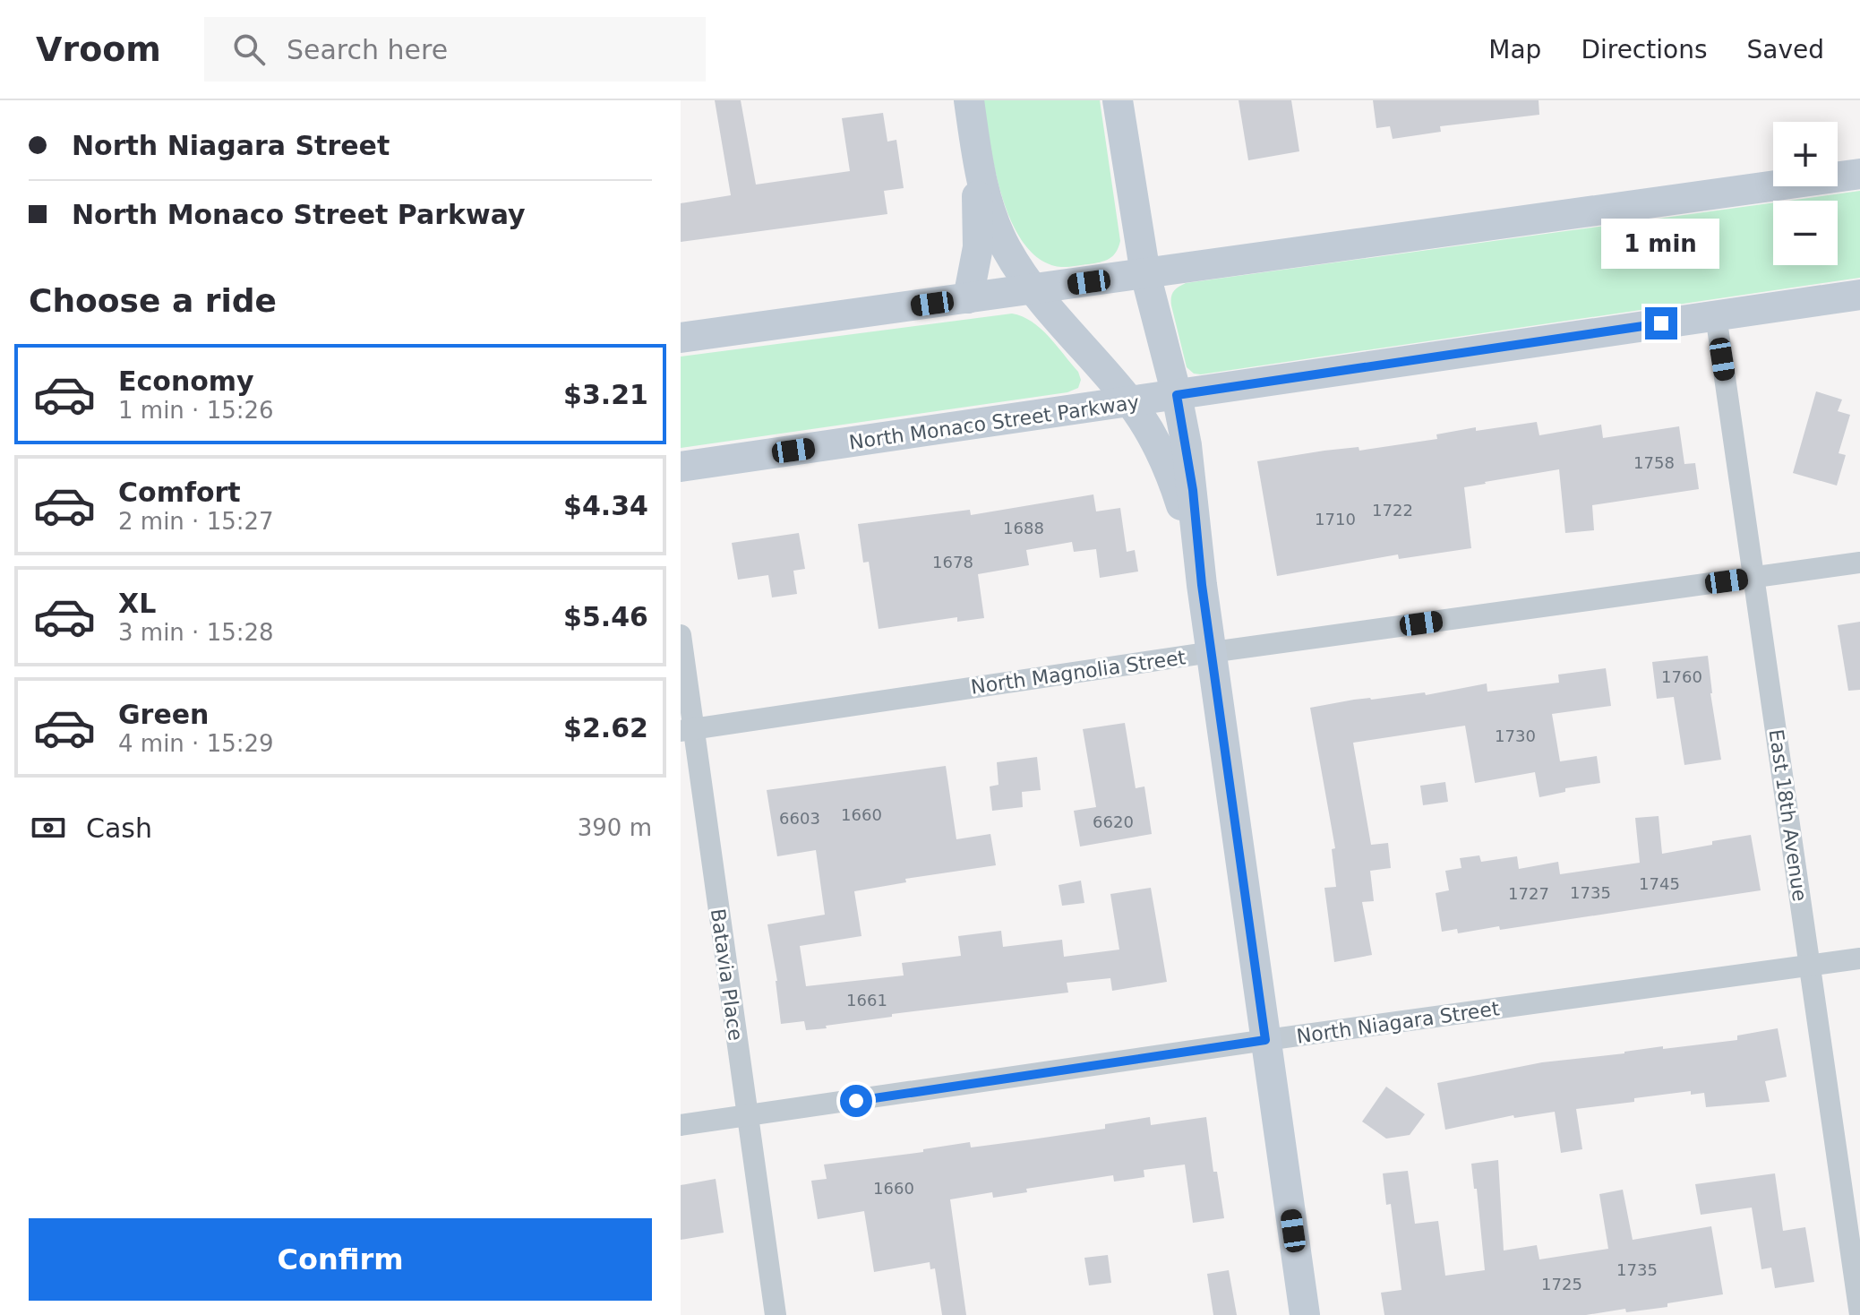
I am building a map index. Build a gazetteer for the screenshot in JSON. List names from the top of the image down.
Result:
{
  "streets": {
    "main road": ["North Monaco Street Parkway"],
    "street": [
      "North Magnolia Street",
      "East 18th Avenue",
      "Batavia Place",
      "North Niagara Street"
    ]
  },
  "crossings": [
    ["North Monaco Street Parkway", "East 18th Avenue"],
    ["North Magnolia Street", "East 18th Avenue"],
    ["North Magnolia Street", "Batavia Place"],
    ["East 18th Avenue", "North Niagara Street"],
    ["Batavia Place", "North Niagara Street"]
  ],
  "house_numbers": [
    "1758",
    "1722",
    "1710",
    "1688",
    "1678",
    "1760",
    "1730",
    "1660",
    "6603",
    "6620",
    "1745",
    "1735",
    "1727",
    "1661",
    "1660",
    "1735",
    "1725"
  ],
  "page": {
    "header": "Vroom",
    "search": "Search here",
    "nav": ["Map", "Directions", "Saved"],
    "banner": ["North Niagara Street", "North Monaco Street Parkway"],
    "map_buttons": ["+", "−"],
    "bubble": "1 min",
    "heading": "Choose a ride",
    "list": [
      {
        "name": "Economy",
        "note": "1 min · 15:26",
        "value": "$3.21"
      },
      {
        "name": "Comfort",
        "note": "2 min · 15:27",
        "value": "$4.34"
      },
      {
        "name": "XL",
        "note": "3 min · 15:28",
        "value": "$5.46"
      },
      {
        "name": "Green",
        "note": "4 min · 15:29",
        "value": "$2.62"
      }
    ],
    "pay": ["Cash", "390 m"],
    "buttons": "Confirm"
  }
}
